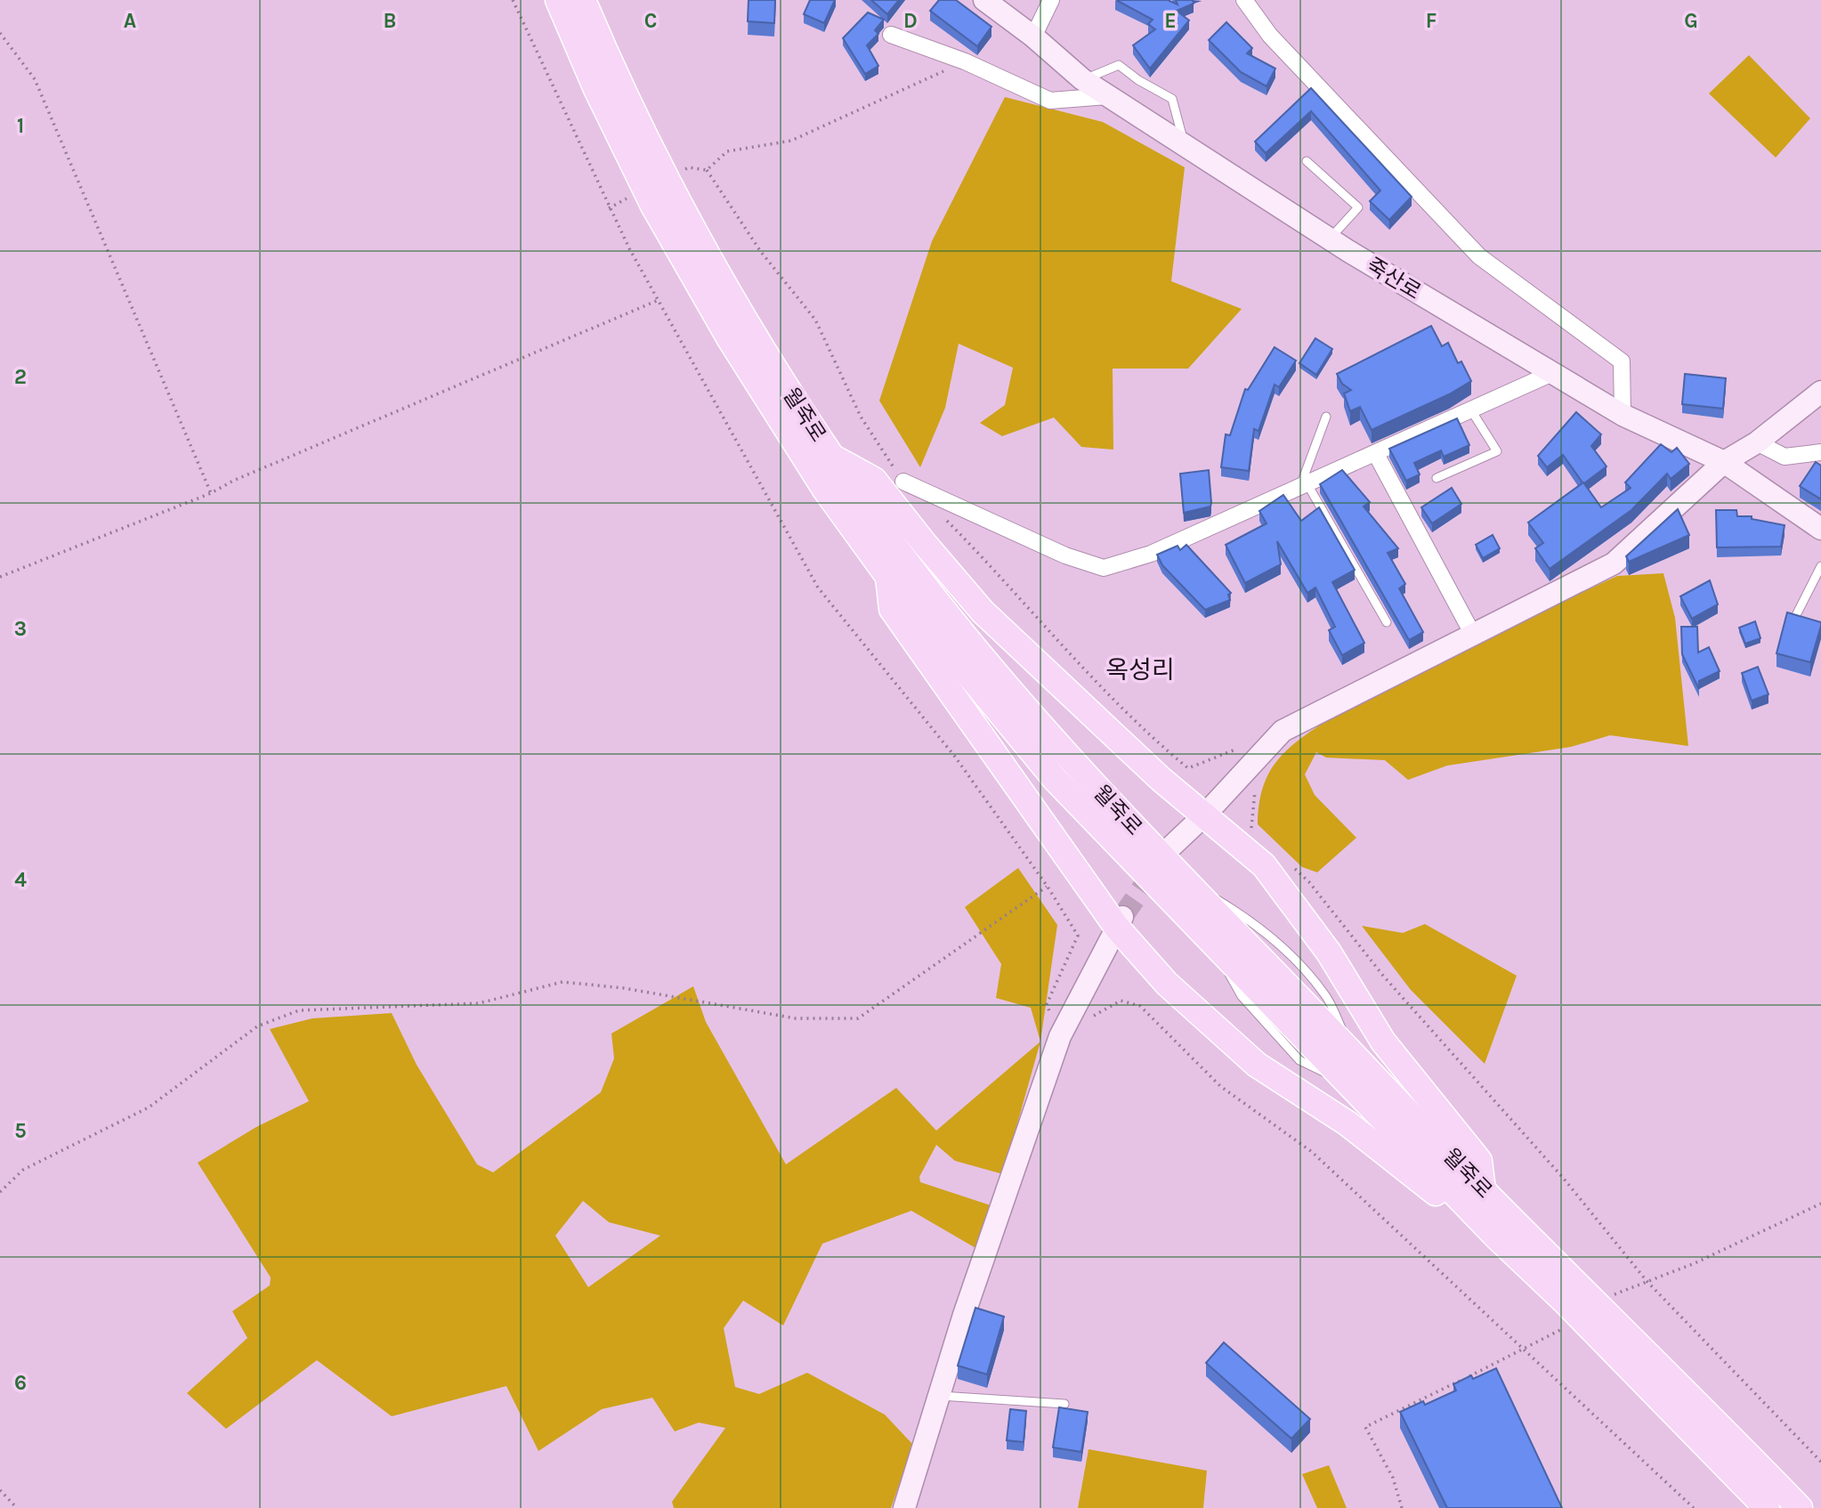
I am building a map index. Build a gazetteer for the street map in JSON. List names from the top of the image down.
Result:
{
  "streets": {
    "main road": ["월죽로"],
    "street": ["죽산로"]
  },
  "districts": ["옥성리"],
  "grid": {
    "columns": [
      "A",
      "B",
      "C",
      "D",
      "E",
      "F",
      "G"
    ],
    "rows": [
      "1",
      "2",
      "3",
      "4",
      "5",
      "6"
    ]
  }
}
